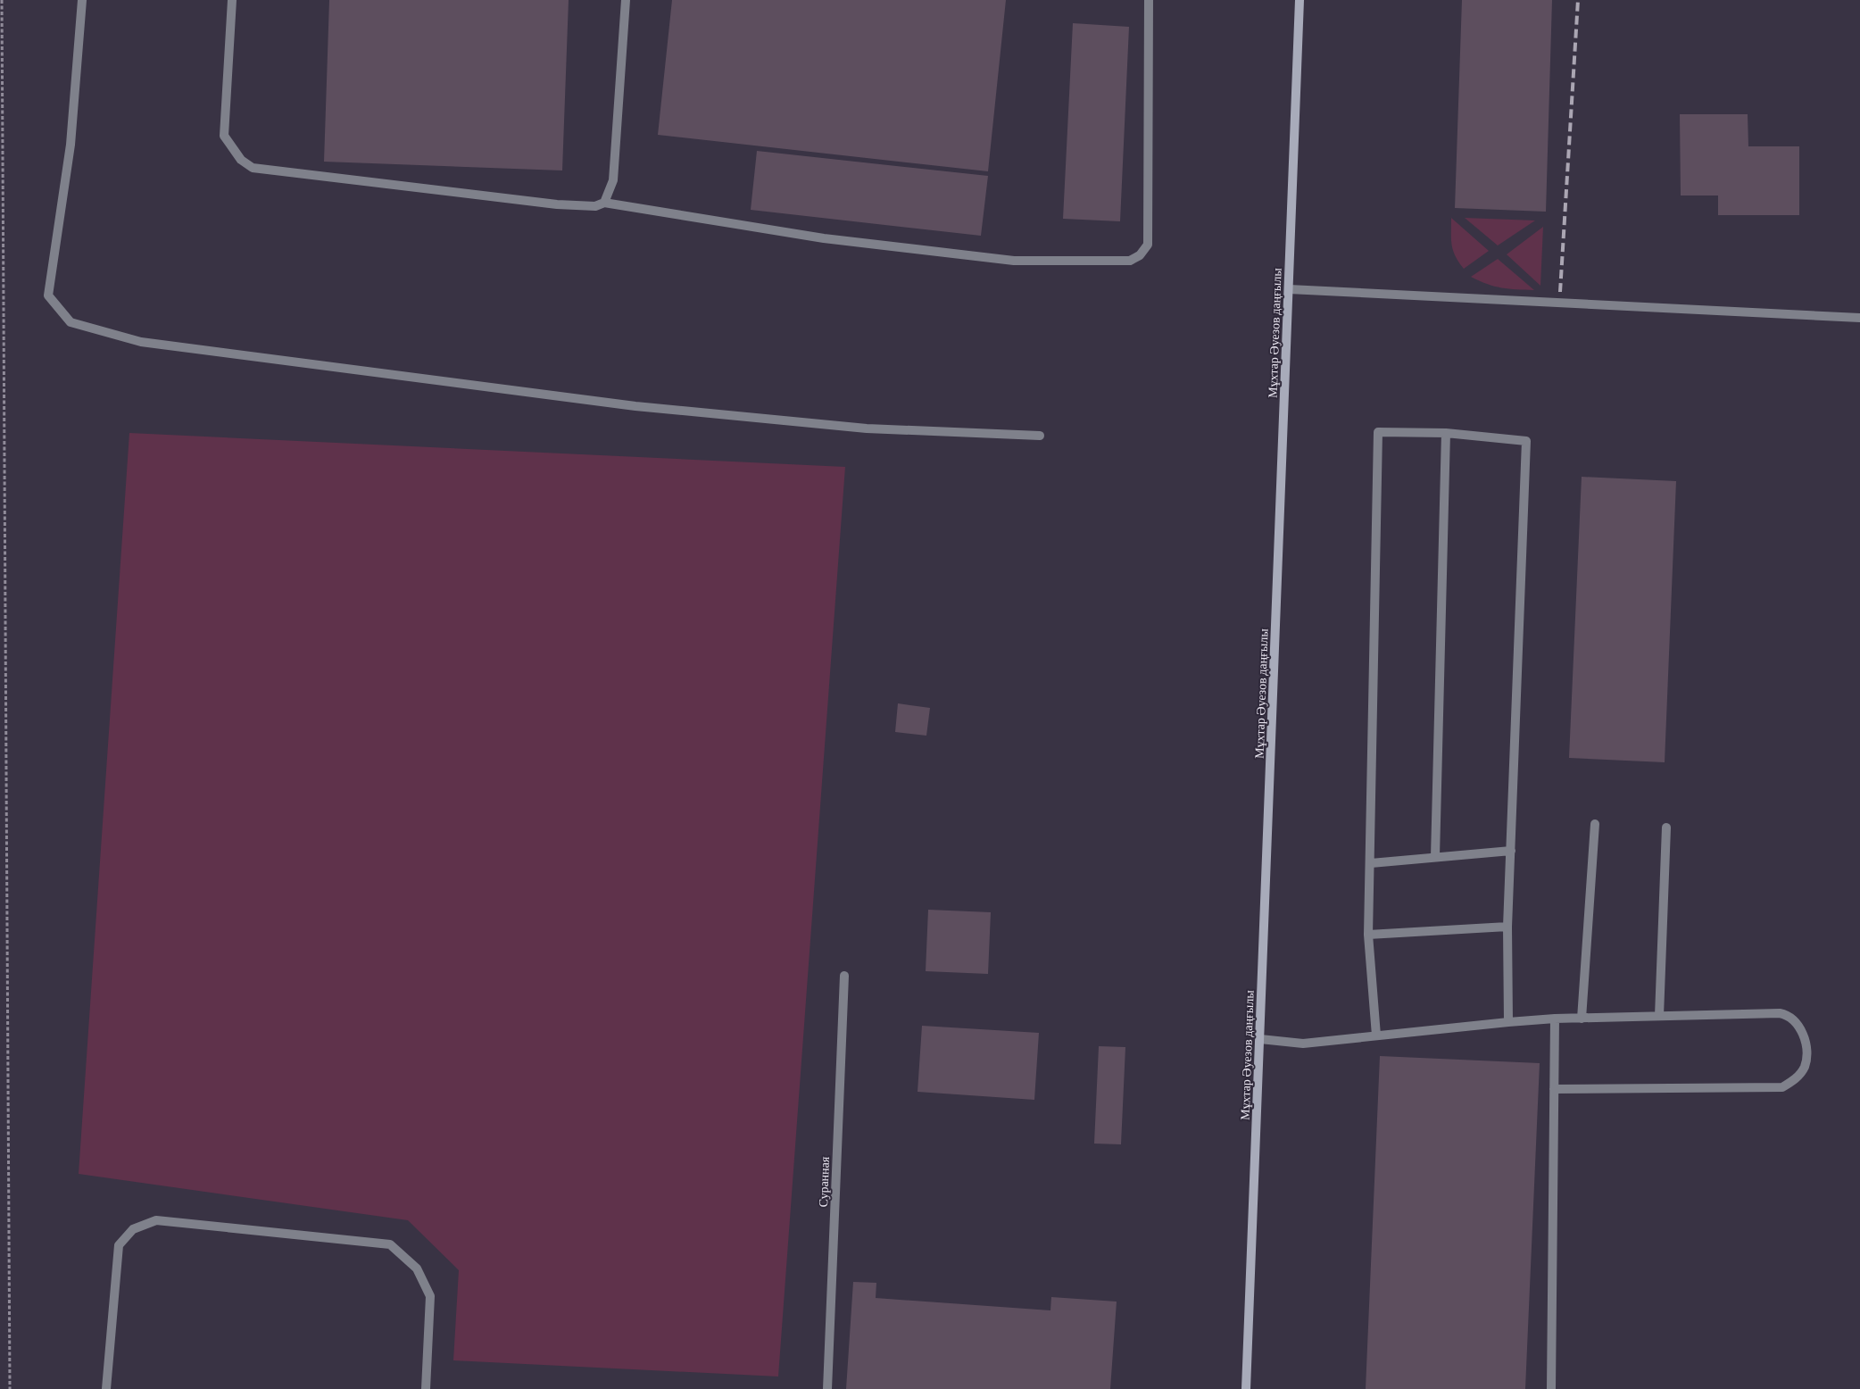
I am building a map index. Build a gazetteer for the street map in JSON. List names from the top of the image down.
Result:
{
  "streets": {
    "main road": ["Мұхтар Әуезов даңғылы"],
    "street": ["Суранная"]
  }
}
